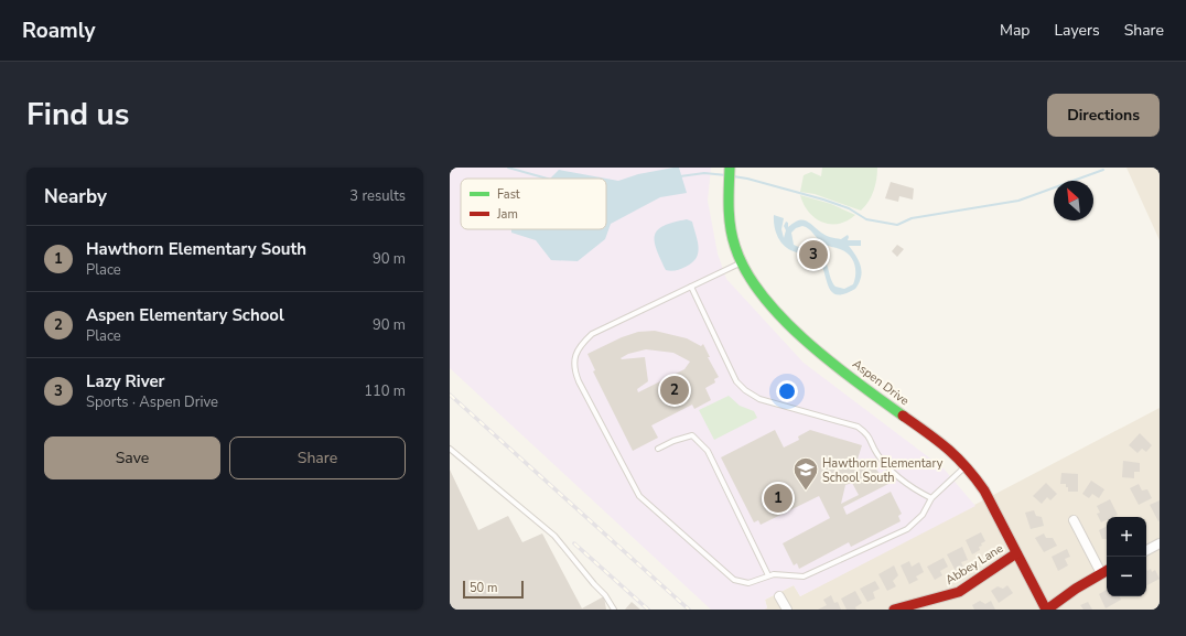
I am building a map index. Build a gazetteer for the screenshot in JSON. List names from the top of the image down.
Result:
{
  "streets": {
    "street": ["Aspen Drive", "Abbey Lane"]
  },
  "crossings": [
    ["Aspen Drive", "Abbey Lane"]
  ],
  "places": {
    "school or university": ["Hawthorn Elementary School South"]
  },
  "legend": ["Fast", "Jam"],
  "scale_bar": "50 m",
  "north": "top left",
  "page": {
    "header": "Roamly",
    "nav": ["Map", "Layers", "Share"],
    "title": "Find us",
    "buttons": [
      "Directions",
      ["Save", "Share"]
    ],
    "heading": ["Nearby", "3 results"],
    "list": [
      {
        "mark": "1",
        "name": "Hawthorn Elementary South",
        "note": "Place",
        "value": "90 m"
      },
      {
        "mark": "2",
        "name": "Aspen Elementary School",
        "note": "Place",
        "value": "90 m"
      },
      {
        "mark": "3",
        "name": "Lazy River",
        "note": "Sports · Aspen Drive",
        "value": "110 m"
      }
    ],
    "pins": ["3", "2", "1"],
    "map_buttons": ["+", "−"],
    "scale": "50 m"
  }
}
